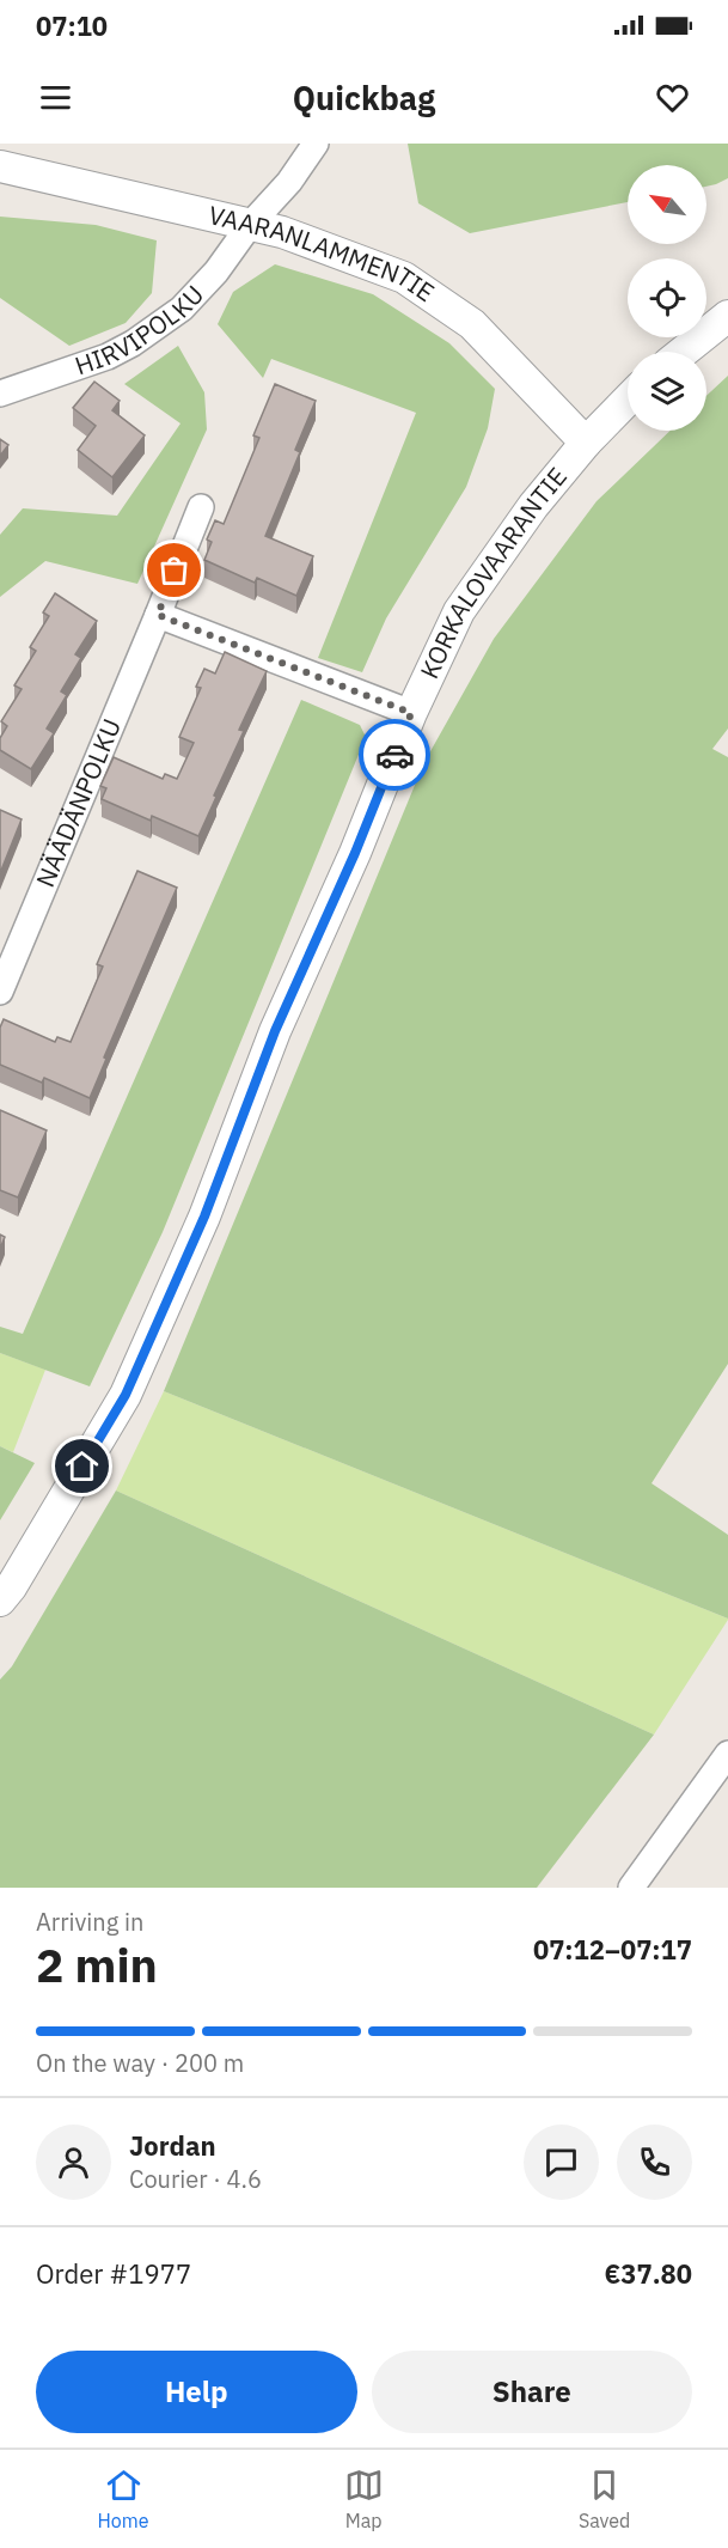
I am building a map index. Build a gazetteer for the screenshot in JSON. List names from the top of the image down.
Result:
{
  "streets": {
    "street": [
      "VAARANLAMMENTIE",
      "HIRVIPOLKU",
      "KORKALOVAARANTIE",
      "NÄÄDÄNPOLKU"
    ]
  },
  "crossings": [
    ["VAARANLAMMENTIE", "HIRVIPOLKU"],
    ["VAARANLAMMENTIE", "KORKALOVAARANTIE"]
  ],
  "north": "top left",
  "page": {
    "status": "07:10",
    "header": "Quickbag",
    "heading": ["2 min", "Arriving in", "07:12–07:17"],
    "panel": [
      "Jordan",
      "Courier · 4.6",
      "Order #1977",
      "€37.80"
    ],
    "bar": "On the way · 200 m",
    "buttons": ["Help", "Share"],
    "tabs": ["Home", "Map", "Saved"]
  }
}
